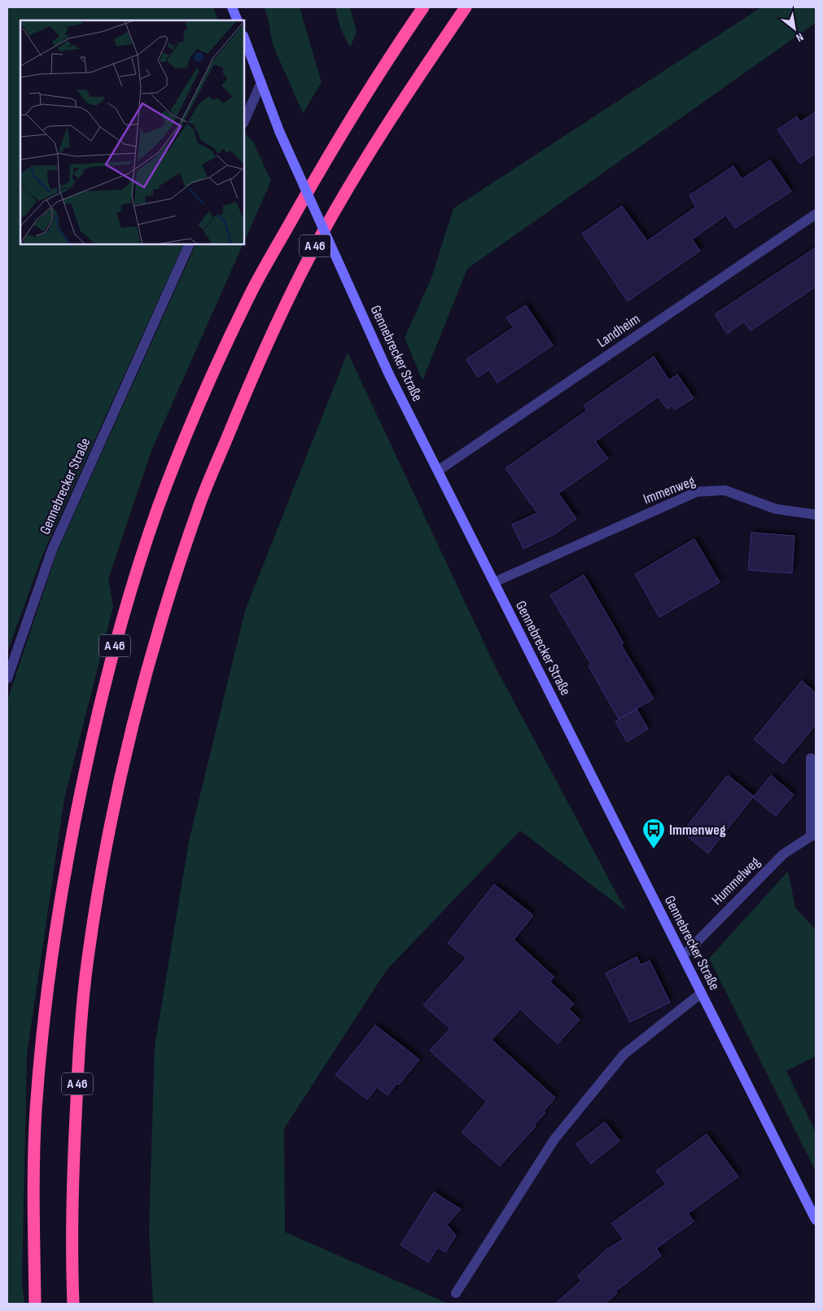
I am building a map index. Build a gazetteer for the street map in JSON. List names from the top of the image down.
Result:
{
  "streets": {
    "highway": ["A 46"],
    "main road": ["Gennebrecker Straße"],
    "street": ["Landheim", "Immenweg", "Hummelweg"]
  },
  "crossings": [
    ["Landheim", "Gennebrecker Straße"],
    ["Gennebrecker Straße", "Immenweg"],
    ["Gennebrecker Straße", "Hummelweg"]
  ],
  "places": {
    "bus stop": ["Immenweg"]
  },
  "north": "bottom right"
}
